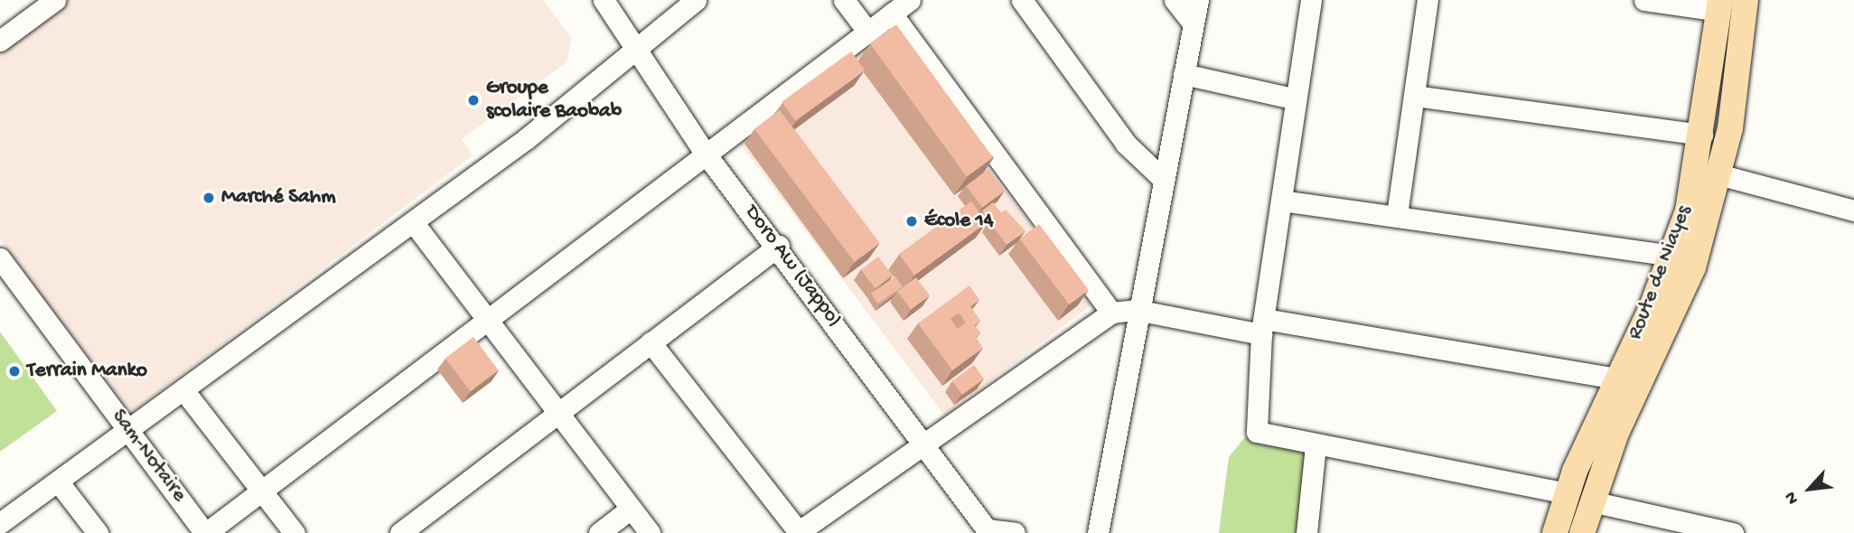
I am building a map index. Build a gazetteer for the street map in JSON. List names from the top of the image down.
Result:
{
  "streets": {
    "main road": ["Route de Niayes"],
    "street": ["Doro Aw (Jappo)", "Sam-Notaire"]
  },
  "places": [
    "Groupe scolaire Baobab",
    "Marché Sahm",
    "École 14",
    "Terrain Manko"
  ],
  "north": "bottom left"
}
